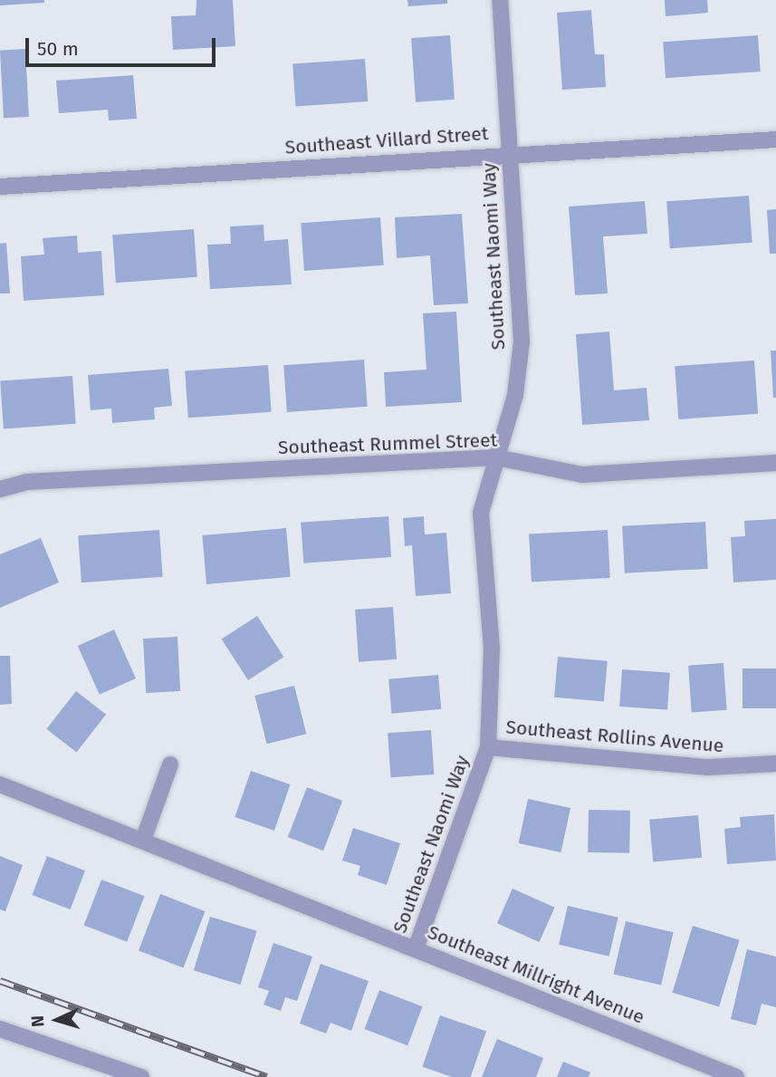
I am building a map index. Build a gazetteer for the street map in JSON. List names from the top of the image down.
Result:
{
  "streets": {
    "street": [
      "Southeast Villard Street",
      "Southeast Naomi Way",
      "Southeast Rummel Street",
      "Southeast Rollins Avenue",
      "Southeast Millright Avenue"
    ]
  },
  "crossings": [
    ["Southeast Villard Street", "Southeast Naomi Way"],
    ["Southeast Naomi Way", "Southeast Rummel Street"],
    ["Southeast Naomi Way", "Southeast Rollins Avenue"],
    ["Southeast Naomi Way", "Southeast Millright Avenue"]
  ],
  "scale_bar": "50 m",
  "north": "left"
}
